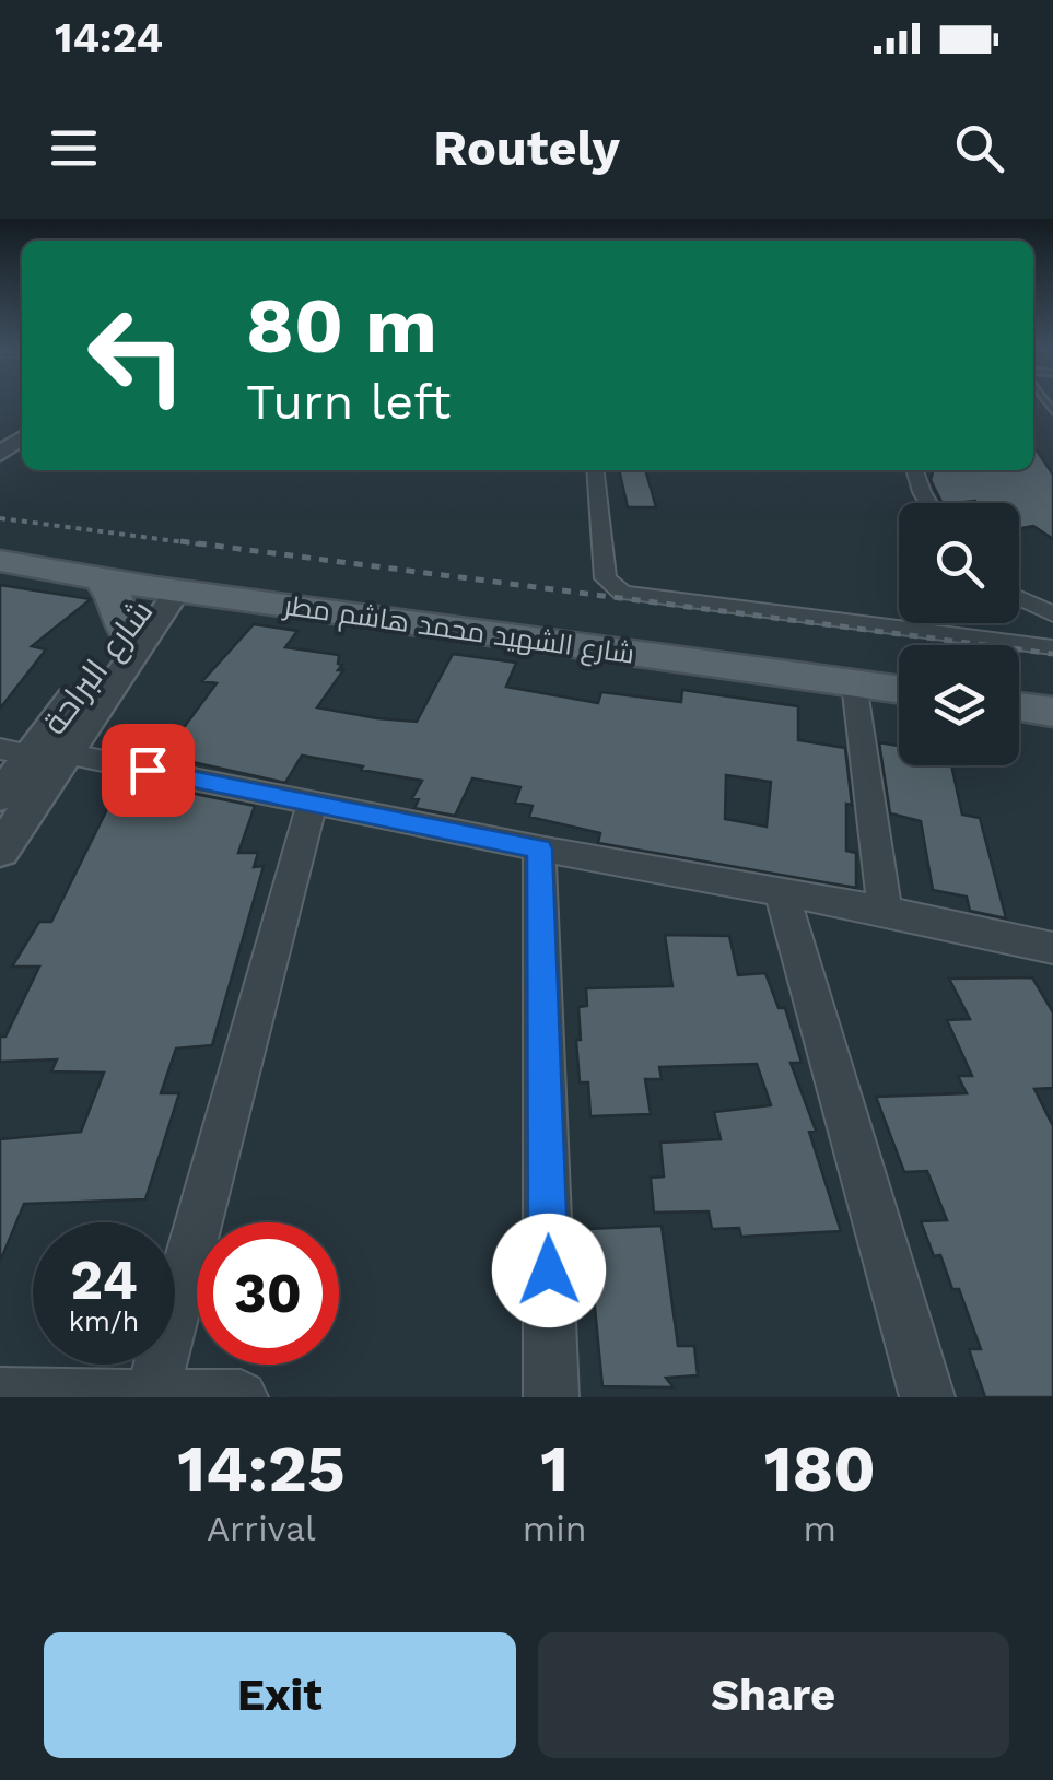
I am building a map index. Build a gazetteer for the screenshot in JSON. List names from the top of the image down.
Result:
{
  "streets": {
    "main road": ["شارع الشهيد محمد هاشم مطر"],
    "street": ["شارع البراحة"]
  },
  "crossings": [
    ["شارع الشهيد محمد هاشم مطر", "شارع البراحة"]
  ],
  "page": {
    "status": "14:24",
    "header": "Routely",
    "turn": ["80 m", "Turn left"],
    "speed": "24 km/h",
    "limit": "30",
    "eta": [
      "14:25",
      "Arrival",
      "1",
      "min",
      "180",
      "m"
    ],
    "buttons": ["Exit", "Share"]
  }
}
